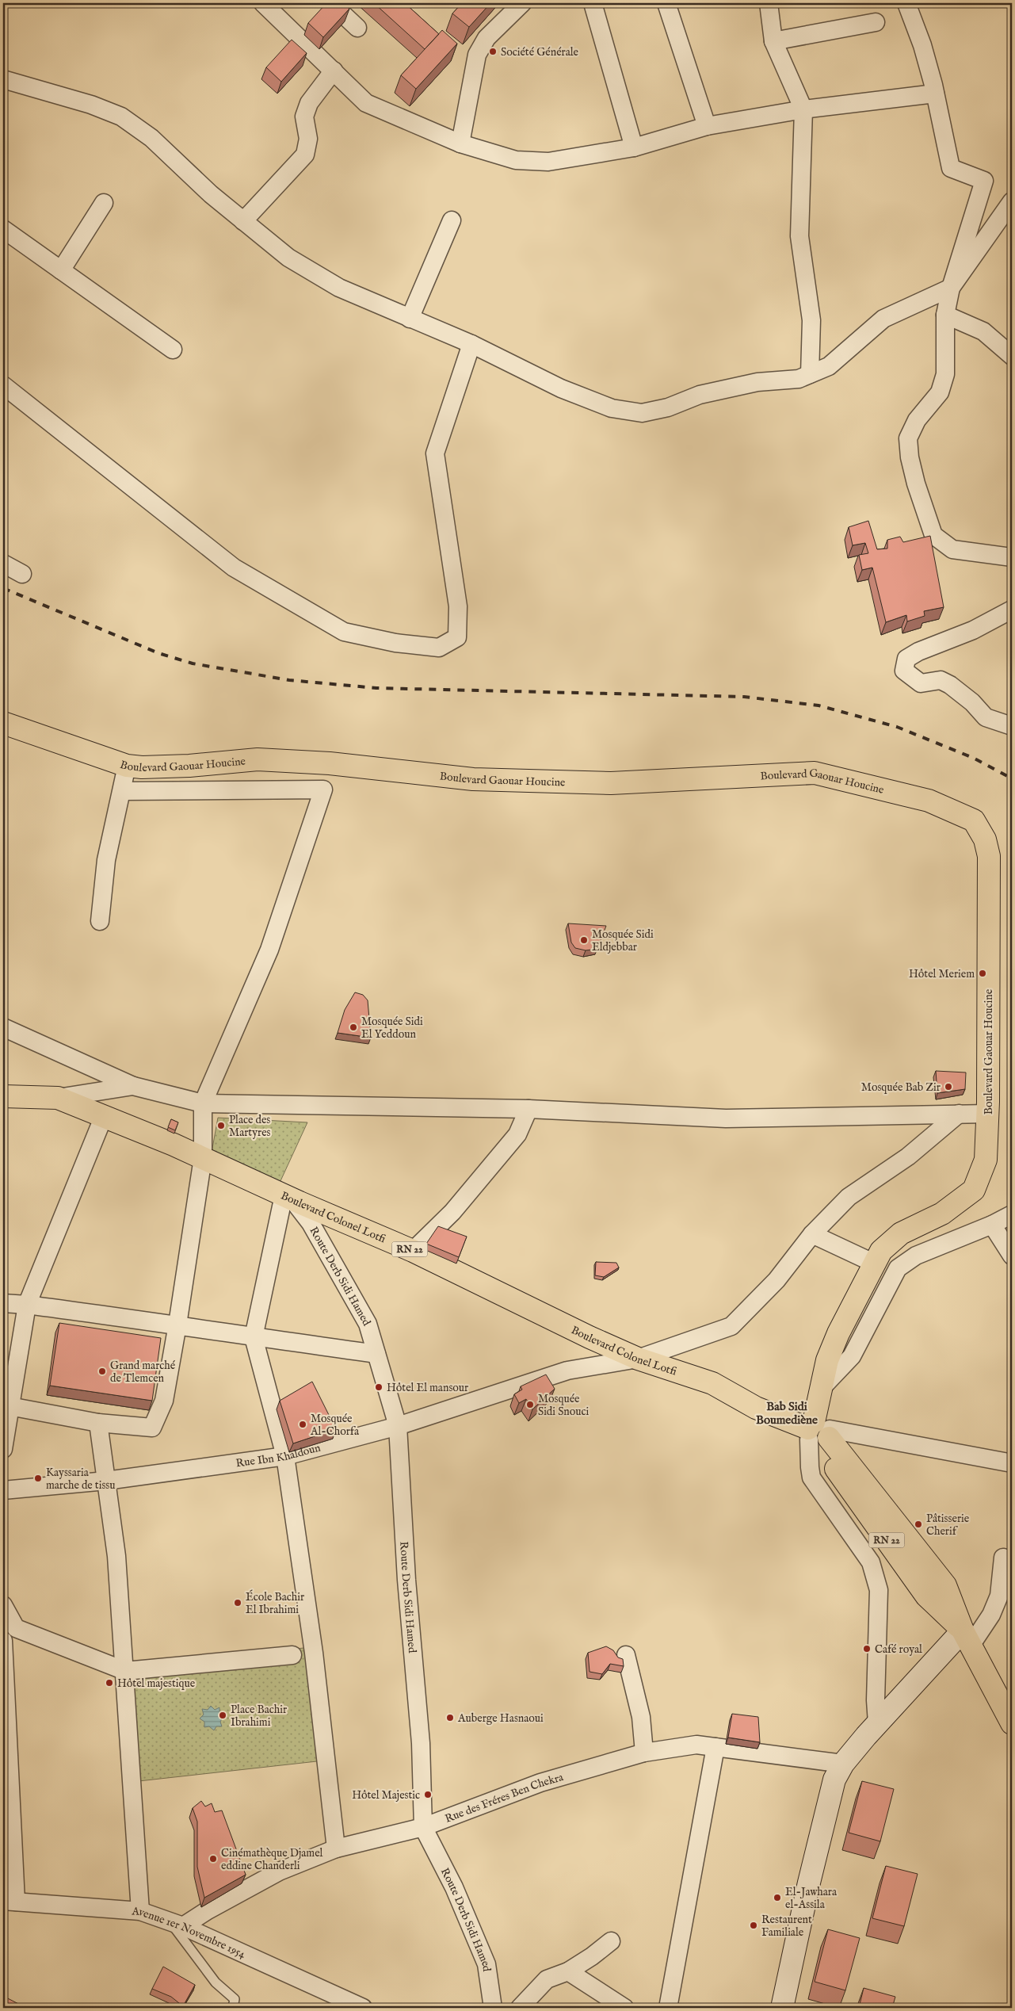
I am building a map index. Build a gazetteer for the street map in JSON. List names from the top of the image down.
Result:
{
  "streets": {
    "main road": ["Boulevard Gaouar Houcine", "Boulevard Colonel Lotfi", "RN 22"],
    "street": [
      "Route Derb Sidi Hamed",
      "Rue Ibn Khaldoun",
      "Rue des Fréres Ben Chekra",
      "Avenue 1er Novembre 1954"
    ]
  },
  "crossings": [
    ["Boulevard Gaouar Houcine", "Boulevard Colonel Lotfi"],
    ["Boulevard Gaouar Houcine", "RN 22"],
    ["Boulevard Colonel Lotfi", "RN 22"],
    ["Boulevard Colonel Lotfi", "Route Derb Sidi Hamed"],
    ["Boulevard Colonel Lotfi", "Rue Ibn Khaldoun"],
    ["Route Derb Sidi Hamed", "Rue Ibn Khaldoun"],
    ["Route Derb Sidi Hamed", "Rue des Fréres Ben Chekra"],
    ["Rue des Fréres Ben Chekra", "Avenue 1er Novembre 1954"]
  ],
  "districts": ["Bab Sidi Boumediène"],
  "places": [
    "Société Générale",
    "Mosquée Sidi Eldjebbar",
    "Hôtel Meriem",
    "Mosquée Sidi El Yeddoun",
    "Mosquée Bab Zir",
    "Place des Martyres",
    "Grand marché de Tlemcen",
    "Hôtel El mansour",
    "Mosquée Sidi Snouci",
    "Mosquée Al-Chorfa",
    "Kayssaria marche de tissu",
    "Pâtisserie Cherif",
    "École Bachir El Ibrahimi",
    "Café royal",
    "Hôtel majestique",
    "Place Bachir Ibrahimi",
    "Auberge Hasnaoui",
    "Hôtel Majestic",
    "Cinémathèque Djamel eddine Chanderli",
    "El-Jawhara el-Assila",
    "Restaurent Familiale"
  ]
}
